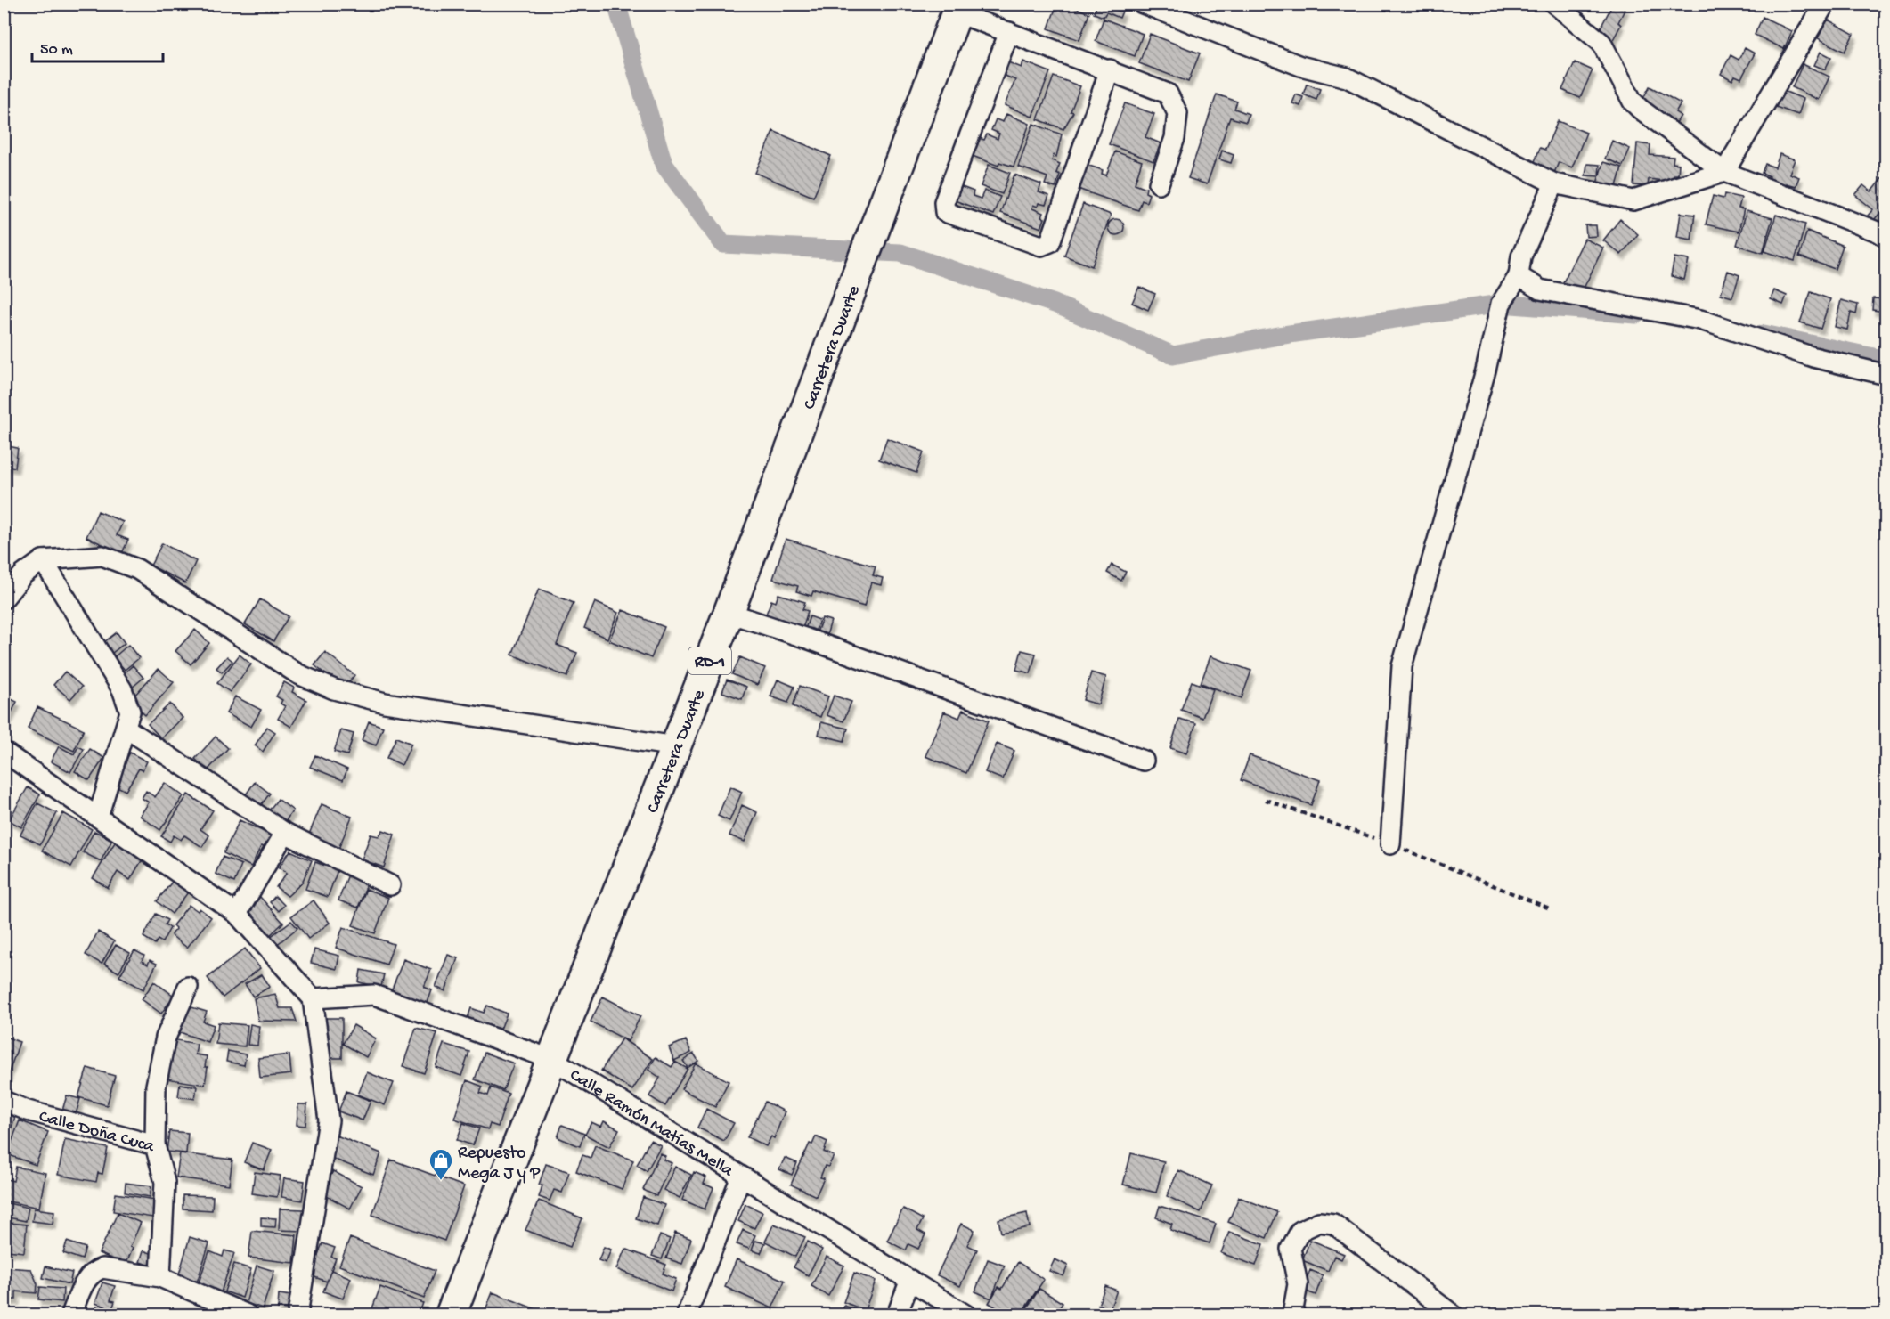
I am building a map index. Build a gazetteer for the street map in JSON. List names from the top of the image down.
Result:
{
  "streets": {
    "main road": ["Carretera Duarte", "RD-1"],
    "street": ["Calle Ramón Matías Mella", "Calle Doña Cuca"]
  },
  "crossings": [
    ["Carretera Duarte", "Calle Ramón Matías Mella"]
  ],
  "places": {
    "shop": ["Repuesto Mega J y P"]
  },
  "scale_bar": "50 m"
}
